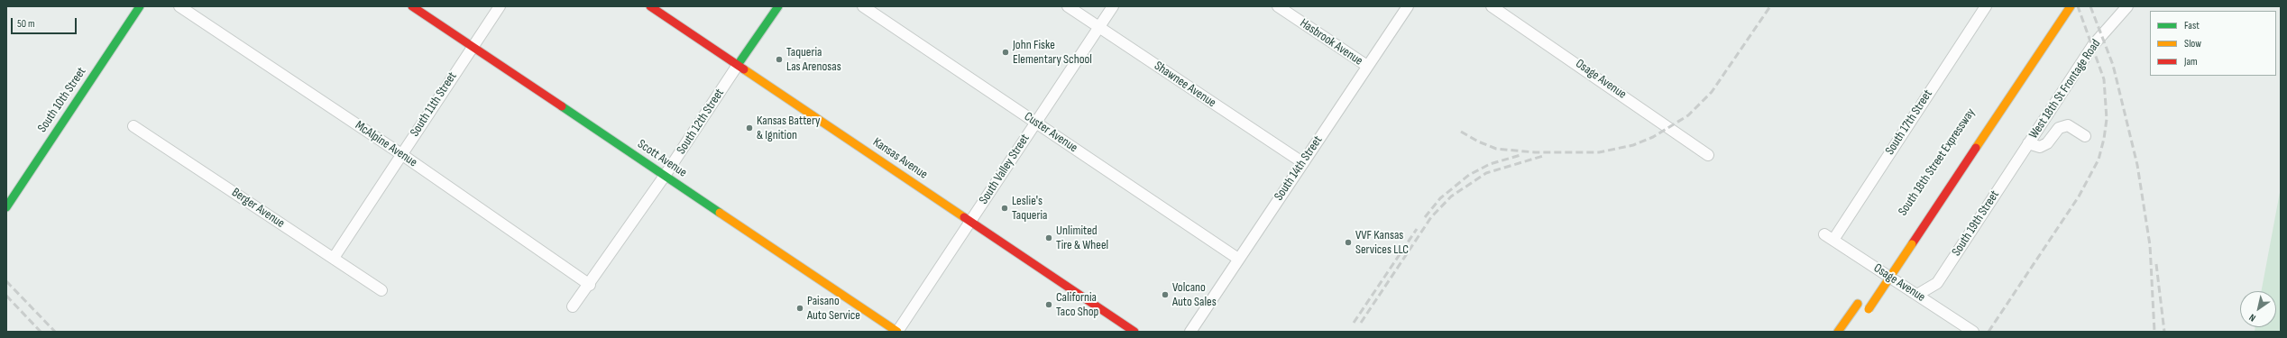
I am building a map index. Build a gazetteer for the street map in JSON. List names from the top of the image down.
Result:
{
  "streets": {
    "main road": [
      "South 10th Street",
      "South 12th Street",
      "Scott Avenue",
      "Kansas Avenue",
      "South 18th Street Expressway"
    ],
    "street": [
      "Hasbrook Avenue",
      "Osage Avenue",
      "Shawnee Avenue",
      "West 18th St Frontage Road",
      "South 11th Street",
      "South 17th Street",
      "Custer Avenue",
      "McAlpine Avenue",
      "South 14th Street",
      "South Valley Street",
      "Berger Avenue",
      "South 19th Street"
    ]
  },
  "crossings": [
    ["Hasbrook Avenue", "South 14th Street"],
    ["Osage Avenue", "South 17th Street"],
    ["Osage Avenue", "South 19th Street"],
    ["Shawnee Avenue", "South 14th Street"],
    ["Shawnee Avenue", "South Valley Street"],
    ["West 18th St Frontage Road", "South 19th Street"],
    ["South 11th Street", "McAlpine Avenue"],
    ["South 11th Street", "Scott Avenue"],
    ["South 11th Street", "Berger Avenue"],
    ["South 12th Street", "McAlpine Avenue"],
    ["South 12th Street", "Scott Avenue"],
    ["South 12th Street", "Kansas Avenue"],
    ["Custer Avenue", "South 14th Street"],
    ["Custer Avenue", "South Valley Street"],
    ["Scott Avenue", "South Valley Street"],
    ["Kansas Avenue", "South Valley Street"]
  ],
  "places": [
    "John Fiske Elementary School",
    "Taqueria Las Arenosas",
    "Kansas Battery & Ignition",
    "Leslie's Taqueria",
    "Unlimited Tire & Wheel",
    "VVF Kansas Services LLC",
    "Volcano Auto Sales",
    "California Taco Shop",
    "Paisano Auto Service"
  ],
  "legend": ["Fast", "Slow", "Jam"],
  "scale_bar": "50 m",
  "north": "bottom left"
}
